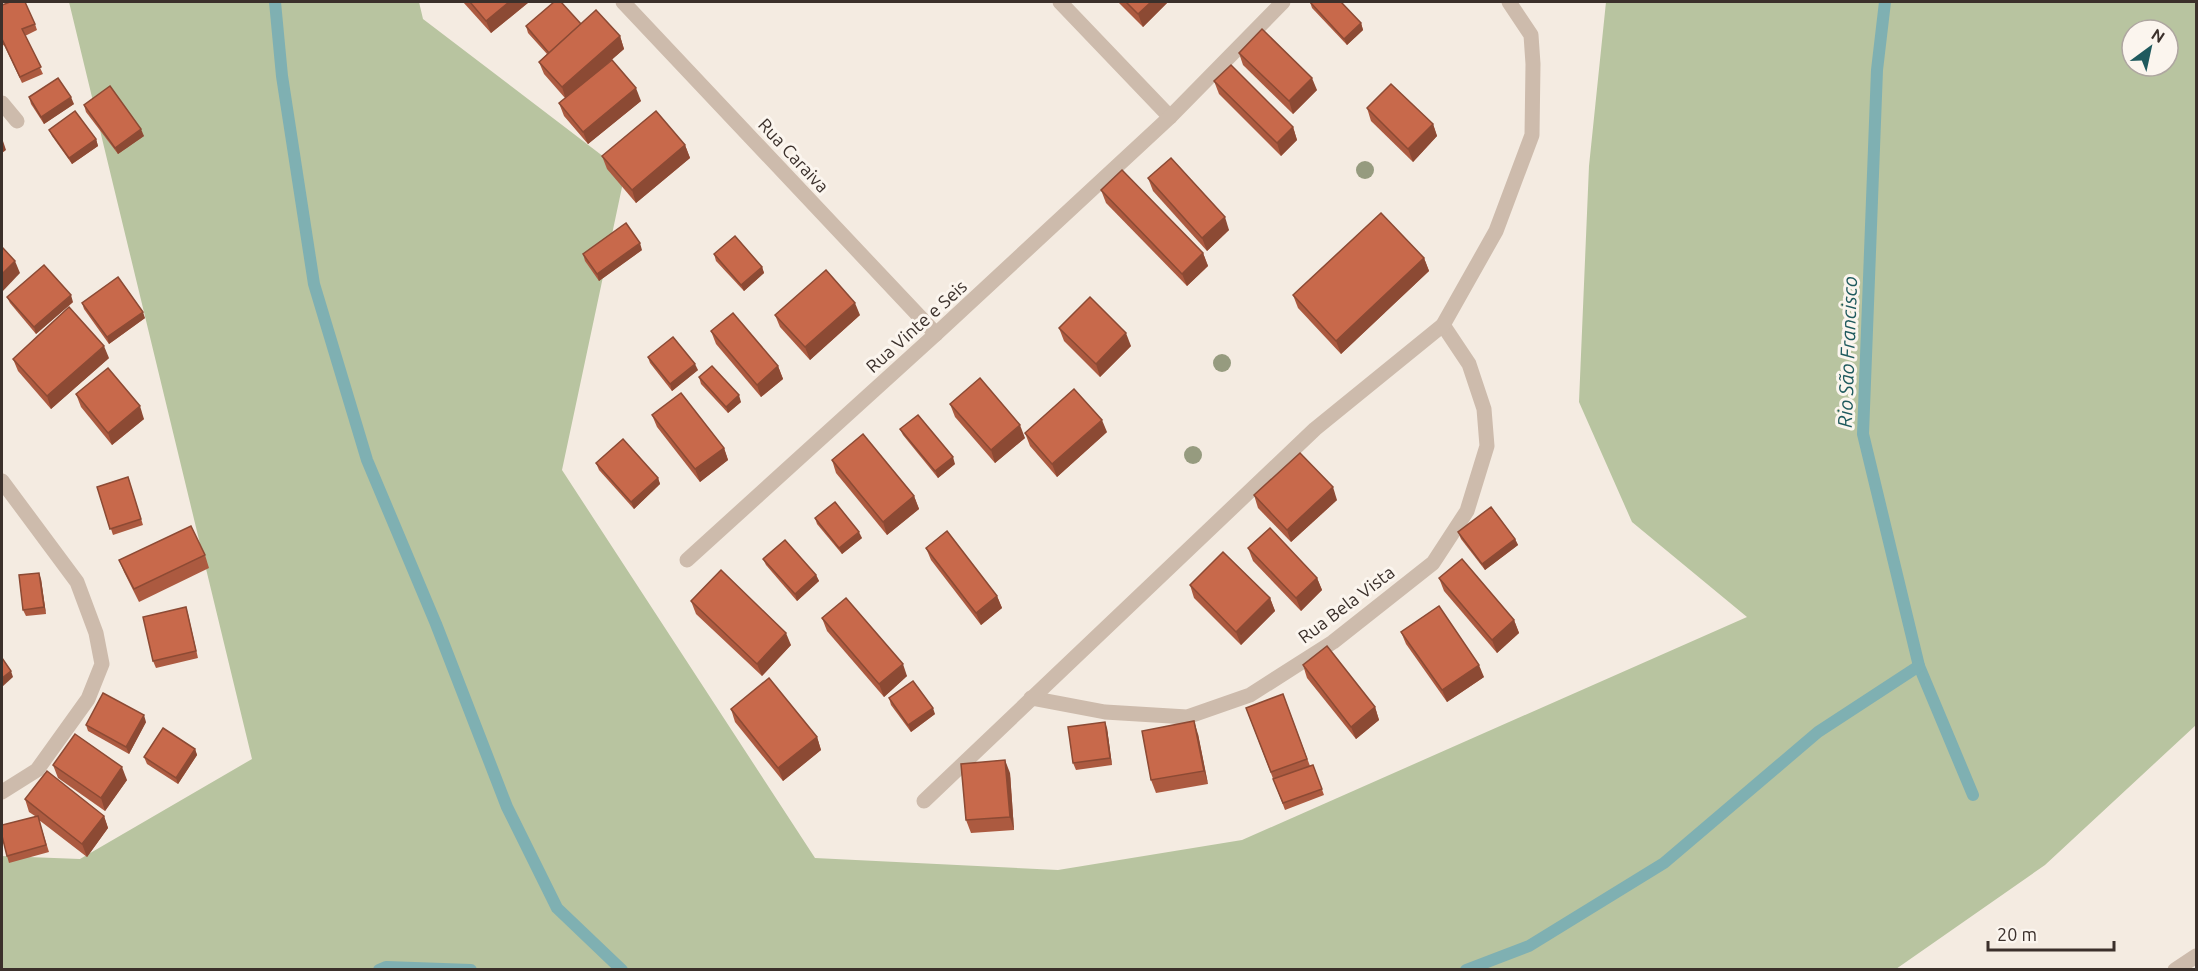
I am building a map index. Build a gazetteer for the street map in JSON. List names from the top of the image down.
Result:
{
  "streets": {
    "street": ["Rua Caraiva", "Rua Vinte e Seis", "Rua Bela Vista"]
  },
  "crossings": [
    ["Rua Caraiva", "Rua Vinte e Seis"]
  ],
  "water": ["Rio São Francisco"],
  "scale_bar": "20 m",
  "north": "top right"
}
